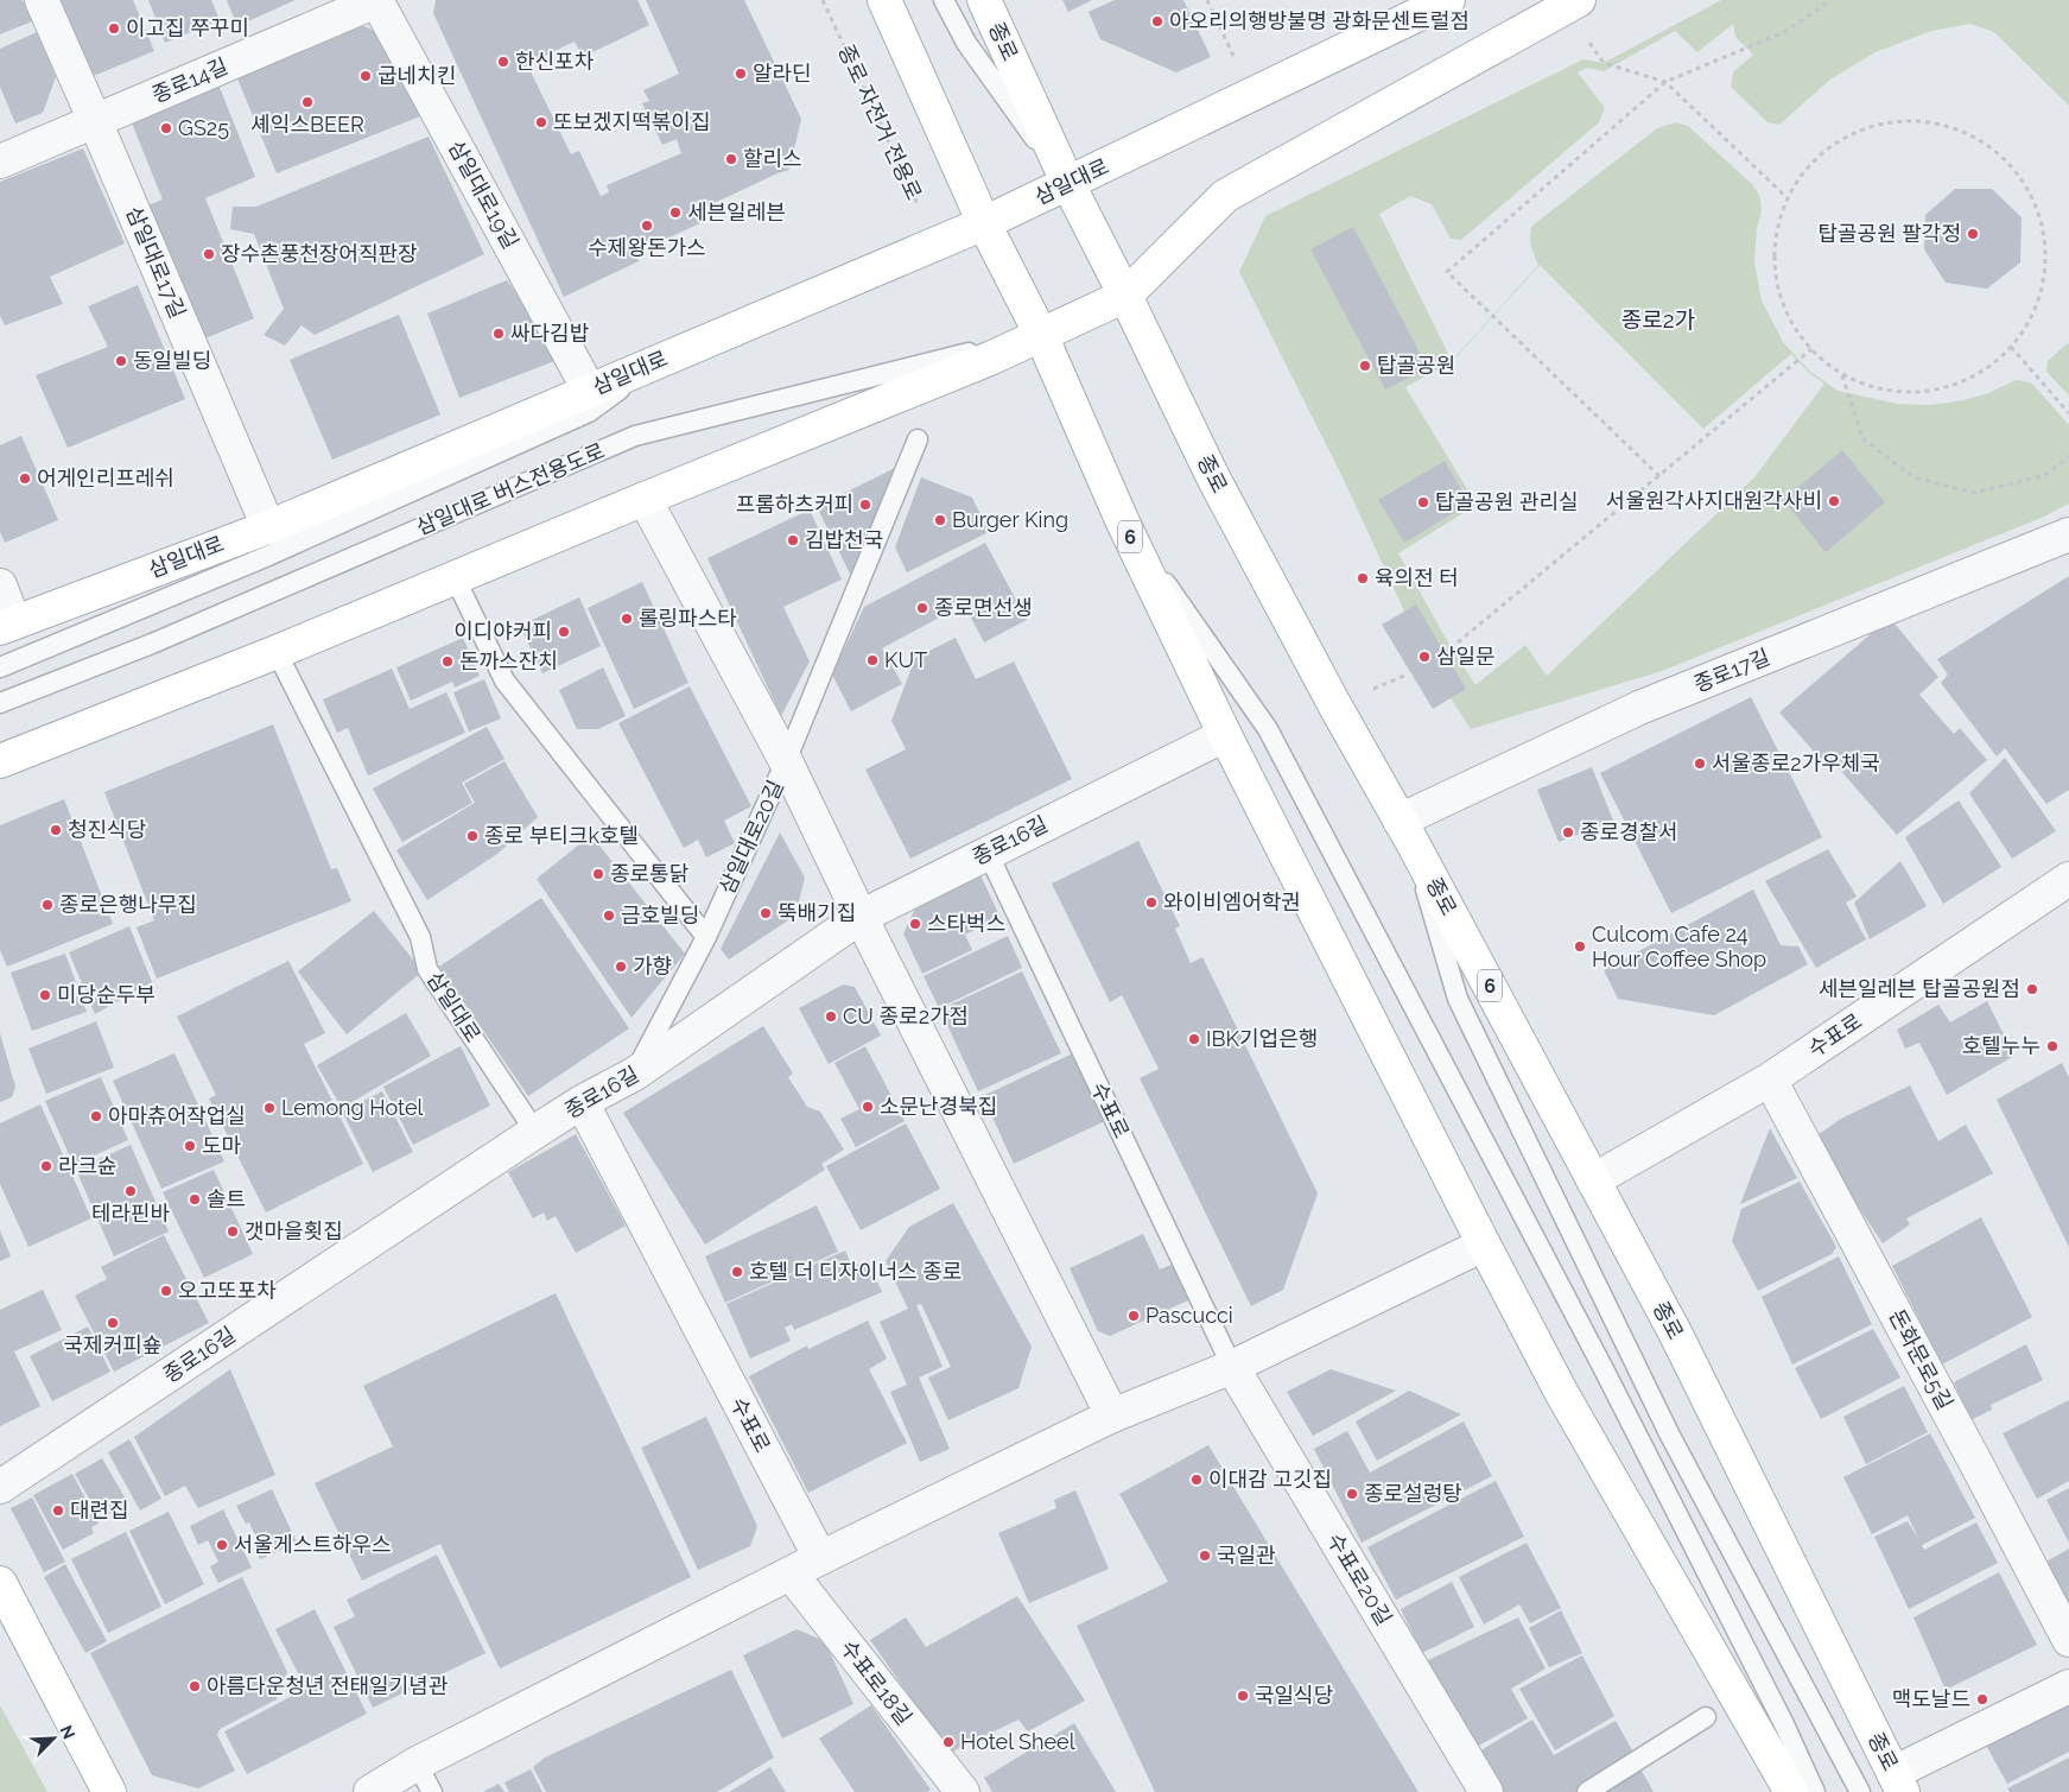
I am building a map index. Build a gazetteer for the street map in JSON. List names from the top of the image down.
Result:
{
  "streets": {
    "main road": ["종로", "삼일대로", "6"],
    "street": [
      "종로14길",
      "삼일대로19길",
      "삼일대로17길",
      "종로17길",
      "종로16길",
      "수표로",
      "돈화문로5길",
      "수표로20길",
      "수표로18길"
    ],
    "lane": ["삼일대로 버스전용도로", "삼일대로20길"],
    "path": ["종로 자전거 전용로"]
  },
  "crossings": [
    ["종로", "삼일대로"],
    ["종로", "종로17길"],
    ["종로", "수표로"],
    ["종로14길", "삼일대로19길"],
    ["종로14길", "삼일대로17길"],
    ["종로 자전거 전용로", "삼일대로"],
    ["삼일대로", "삼일대로19길"],
    ["삼일대로", "삼일대로17길"],
    ["삼일대로", "6"],
    ["삼일대로", "종로16길"],
    ["삼일대로 버스전용도로", "6"],
    ["6", "종로16길"],
    ["삼일대로20길", "종로16길"],
    ["종로16길", "수표로"],
    ["수표로", "돈화문로5길"],
    ["수표로", "수표로20길"]
  ],
  "districts": ["종로2가"],
  "places": [
    "아오리의행방불명 광화문센트럴점",
    "이고집 쭈꾸미",
    "한신포차",
    "알라딘",
    "굽네치킨",
    "셰익스BEER",
    "또보겠지떡볶이집",
    "GS25",
    "할리스",
    "세븐일레븐",
    "수제왕돈가스",
    "탑골공원 팔각정",
    "장수촌풍천장어직판장",
    "싸다김밥",
    "동일빌딩",
    "탑골공원",
    "어게인리프레쉬",
    "서울원각사지대원각사비",
    "탑골공원 관리실",
    "프롬하츠커피",
    "Burger King",
    "김밥천국",
    "육의전 터",
    "종로면선생",
    "롤링파스타",
    "이디야커피",
    "삼일문",
    "KUT",
    "돈까스잔치",
    "서울종로2가우체국",
    "청진식당",
    "종로경찰서",
    "종로 부티크k호텔",
    "종로통닭",
    "와이비엠어학권",
    "종로은행나무집",
    "뚝배기집",
    "금호빌딩",
    "스타벅스",
    "Culcom Cafe 24 Hour Coffee Shop",
    "가향",
    "세븐일레븐 탑골공원점",
    "미당순두부",
    "CU 종로2가점",
    "IBK기업은행",
    "호텔누누",
    "소문난경북집",
    "Lemong Hotel",
    "아마츄어작업실",
    "도마",
    "라크슌",
    "테라핀바",
    "솔트",
    "갯마을횟집",
    "호텔 더 디자이너스 종로",
    "오고또포차",
    "Pascucci",
    "국제커피숖",
    "이대감 고깃집",
    "종로설렁탕",
    "대련집",
    "서울게스트하우스",
    "국일관",
    "아름다운청년 전태일기념관",
    "국일식당",
    "맥도날드",
    "Hotel Sheel"
  ],
  "north": "top right"
}
